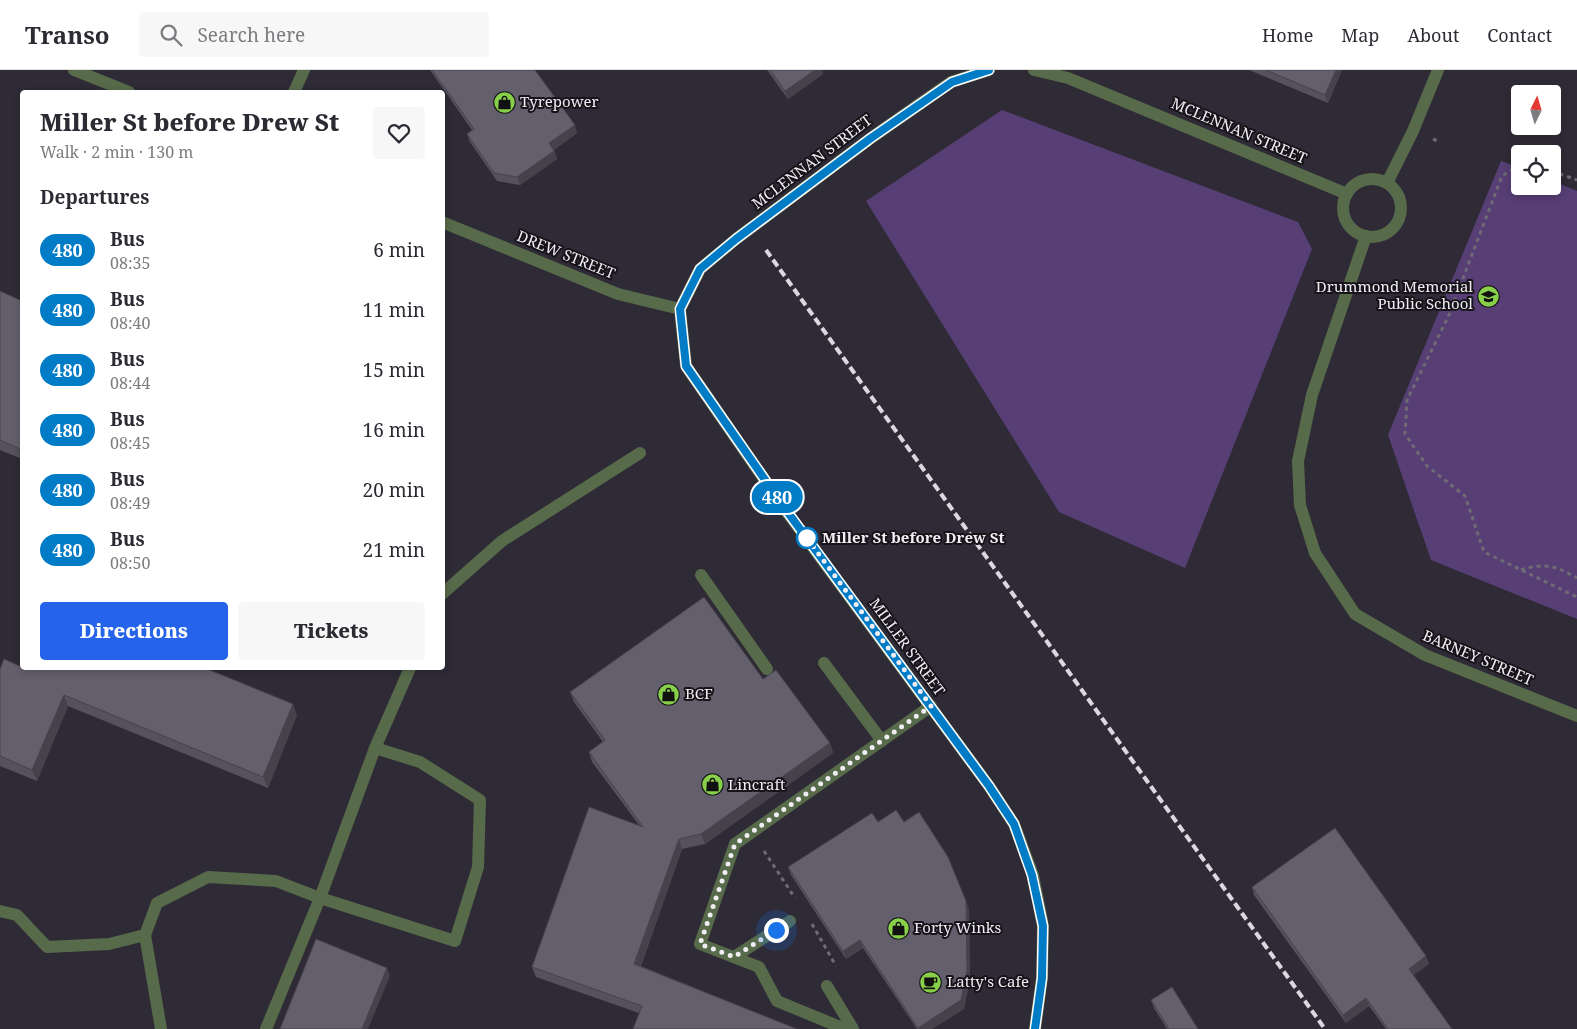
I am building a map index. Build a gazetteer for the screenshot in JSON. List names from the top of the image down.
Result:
{
  "streets": {
    "street": [
      "MCLENNAN STREET",
      "DREW STREET",
      "MILLER STREET",
      "BARNEY STREET"
    ]
  },
  "crossings": [
    ["MCLENNAN STREET", "DREW STREET"],
    ["MCLENNAN STREET", "MILLER STREET"],
    ["MCLENNAN STREET", "BARNEY STREET"],
    ["DREW STREET", "MILLER STREET"]
  ],
  "places": {
    "shop": [
      "Tyrepower",
      "BCF",
      "Lincraft",
      "Forty Winks"
    ],
    "school or university": ["Drummond Memorial Public School"],
    "other": ["Miller St before Drew St"],
    "cafe": ["Latty's Cafe"]
  },
  "lines": ["bus line 480"],
  "north": "top",
  "page": {
    "header": "Transo",
    "search": "Search here",
    "nav": [
      "Home",
      "Map",
      "About",
      "Contact"
    ],
    "on_map": "480",
    "heading": [
      ["Miller St before Drew St", "Walk · 2 min · 130 m"],
      "Departures"
    ],
    "list": [
      {
        "mark": "480",
        "name": "Bus",
        "note": "08:35",
        "value": "6 min"
      },
      {
        "mark": "480",
        "name": "Bus",
        "note": "08:40",
        "value": "11 min"
      },
      {
        "mark": "480",
        "name": "Bus",
        "note": "08:44",
        "value": "15 min"
      },
      {
        "mark": "480",
        "name": "Bus",
        "note": "08:45",
        "value": "16 min"
      },
      {
        "mark": "480",
        "name": "Bus",
        "note": "08:49",
        "value": "20 min"
      },
      {
        "mark": "480",
        "name": "Bus",
        "note": "08:50",
        "value": "21 min"
      }
    ],
    "buttons": ["Directions", "Tickets"]
  }
}
